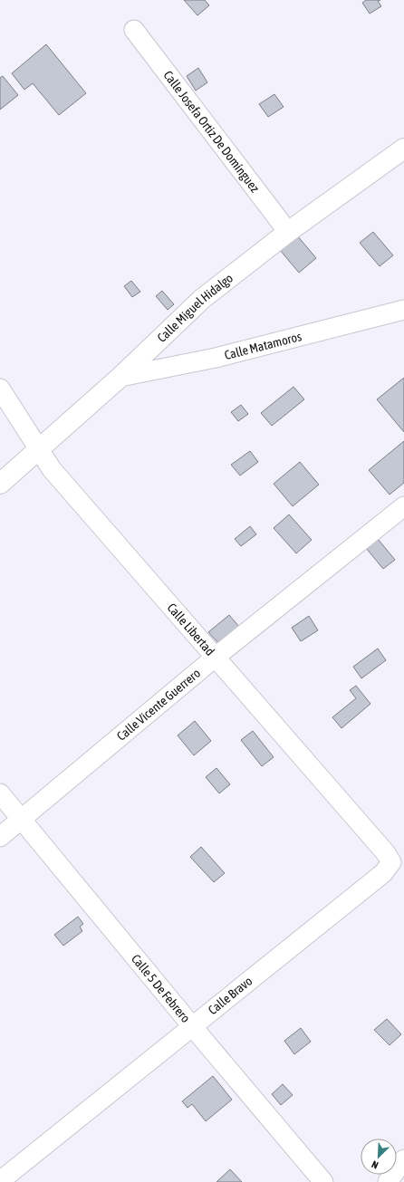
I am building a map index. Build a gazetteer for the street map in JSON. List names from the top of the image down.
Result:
{
  "streets": {
    "street": [
      "Calle Josefa Ortiz De Domínguez",
      "Calle Miguel Hidalgo",
      "Calle Matamoros",
      "Calle Libertad",
      "Calle Vicente Guerrero",
      "Calle 5 De Febrero",
      "Calle Bravo"
    ]
  },
  "crossings": [
    ["Calle Josefa Ortiz De Domínguez", "Calle Miguel Hidalgo"],
    ["Calle Miguel Hidalgo", "Calle Matamoros"],
    ["Calle Miguel Hidalgo", "Calle Libertad"],
    ["Calle Libertad", "Calle Vicente Guerrero"],
    ["Calle Libertad", "Calle Bravo"],
    ["Calle Vicente Guerrero", "Calle 5 De Febrero"],
    ["Calle 5 De Febrero", "Calle Bravo"]
  ],
  "north": "bottom left"
}
